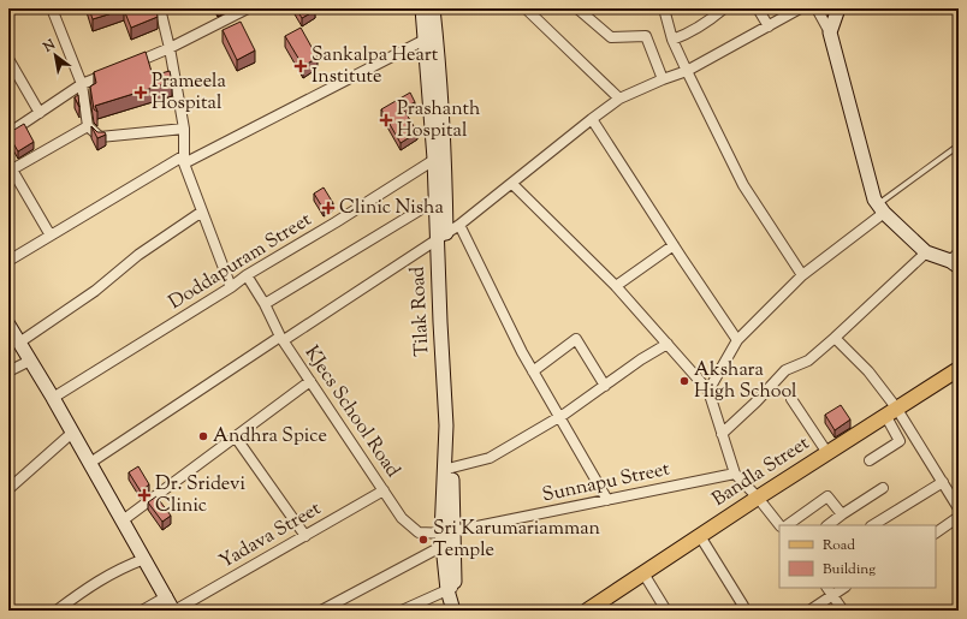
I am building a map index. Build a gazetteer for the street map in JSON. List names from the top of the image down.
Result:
{
  "streets": {
    "main road": ["Tilak Road", "Bandla Street"],
    "street": [
      "Doddapuram Street",
      "KJecs School Road",
      "Sunnapu Street",
      "Yadava Street"
    ]
  },
  "crossings": [
    ["Doddapuram Street", "Tilak Road"],
    ["Doddapuram Street", "KJecs School Road"],
    ["Tilak Road", "KJecs School Road"],
    ["Tilak Road", "Sunnapu Street"],
    ["KJecs School Road", "Sunnapu Street"],
    ["KJecs School Road", "Yadava Street"]
  ],
  "places": {
    "health": [
      "Sankalpa Heart Institute",
      "Prameela Hospital",
      "Prashanth Hospital",
      "Clinic Nisha",
      "Dr. Sridevi Clinic"
    ],
    "other": ["Akshara High School", "Andhra Spice", "Sri Karumariamman Temple"]
  },
  "legend": ["Road", "Building"],
  "north": "top left"
}
